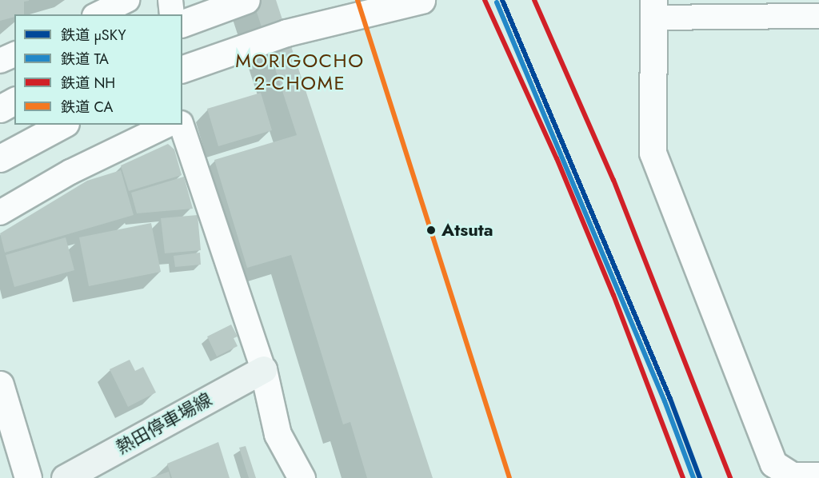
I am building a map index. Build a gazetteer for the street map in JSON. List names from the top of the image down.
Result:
{
  "streets": {
    "main road": ["熱田停車場線"]
  },
  "districts": ["MORIGOCHO 2-CHOME"],
  "places": ["Atsuta"],
  "lines": [
    "rail line μSKY",
    "rail line NH",
    "rail line CA",
    "rail line TA"
  ],
  "legend": [
    "鉄道 μSKY",
    "鉄道 TA",
    "鉄道 NH",
    "鉄道 CA"
  ]
}
